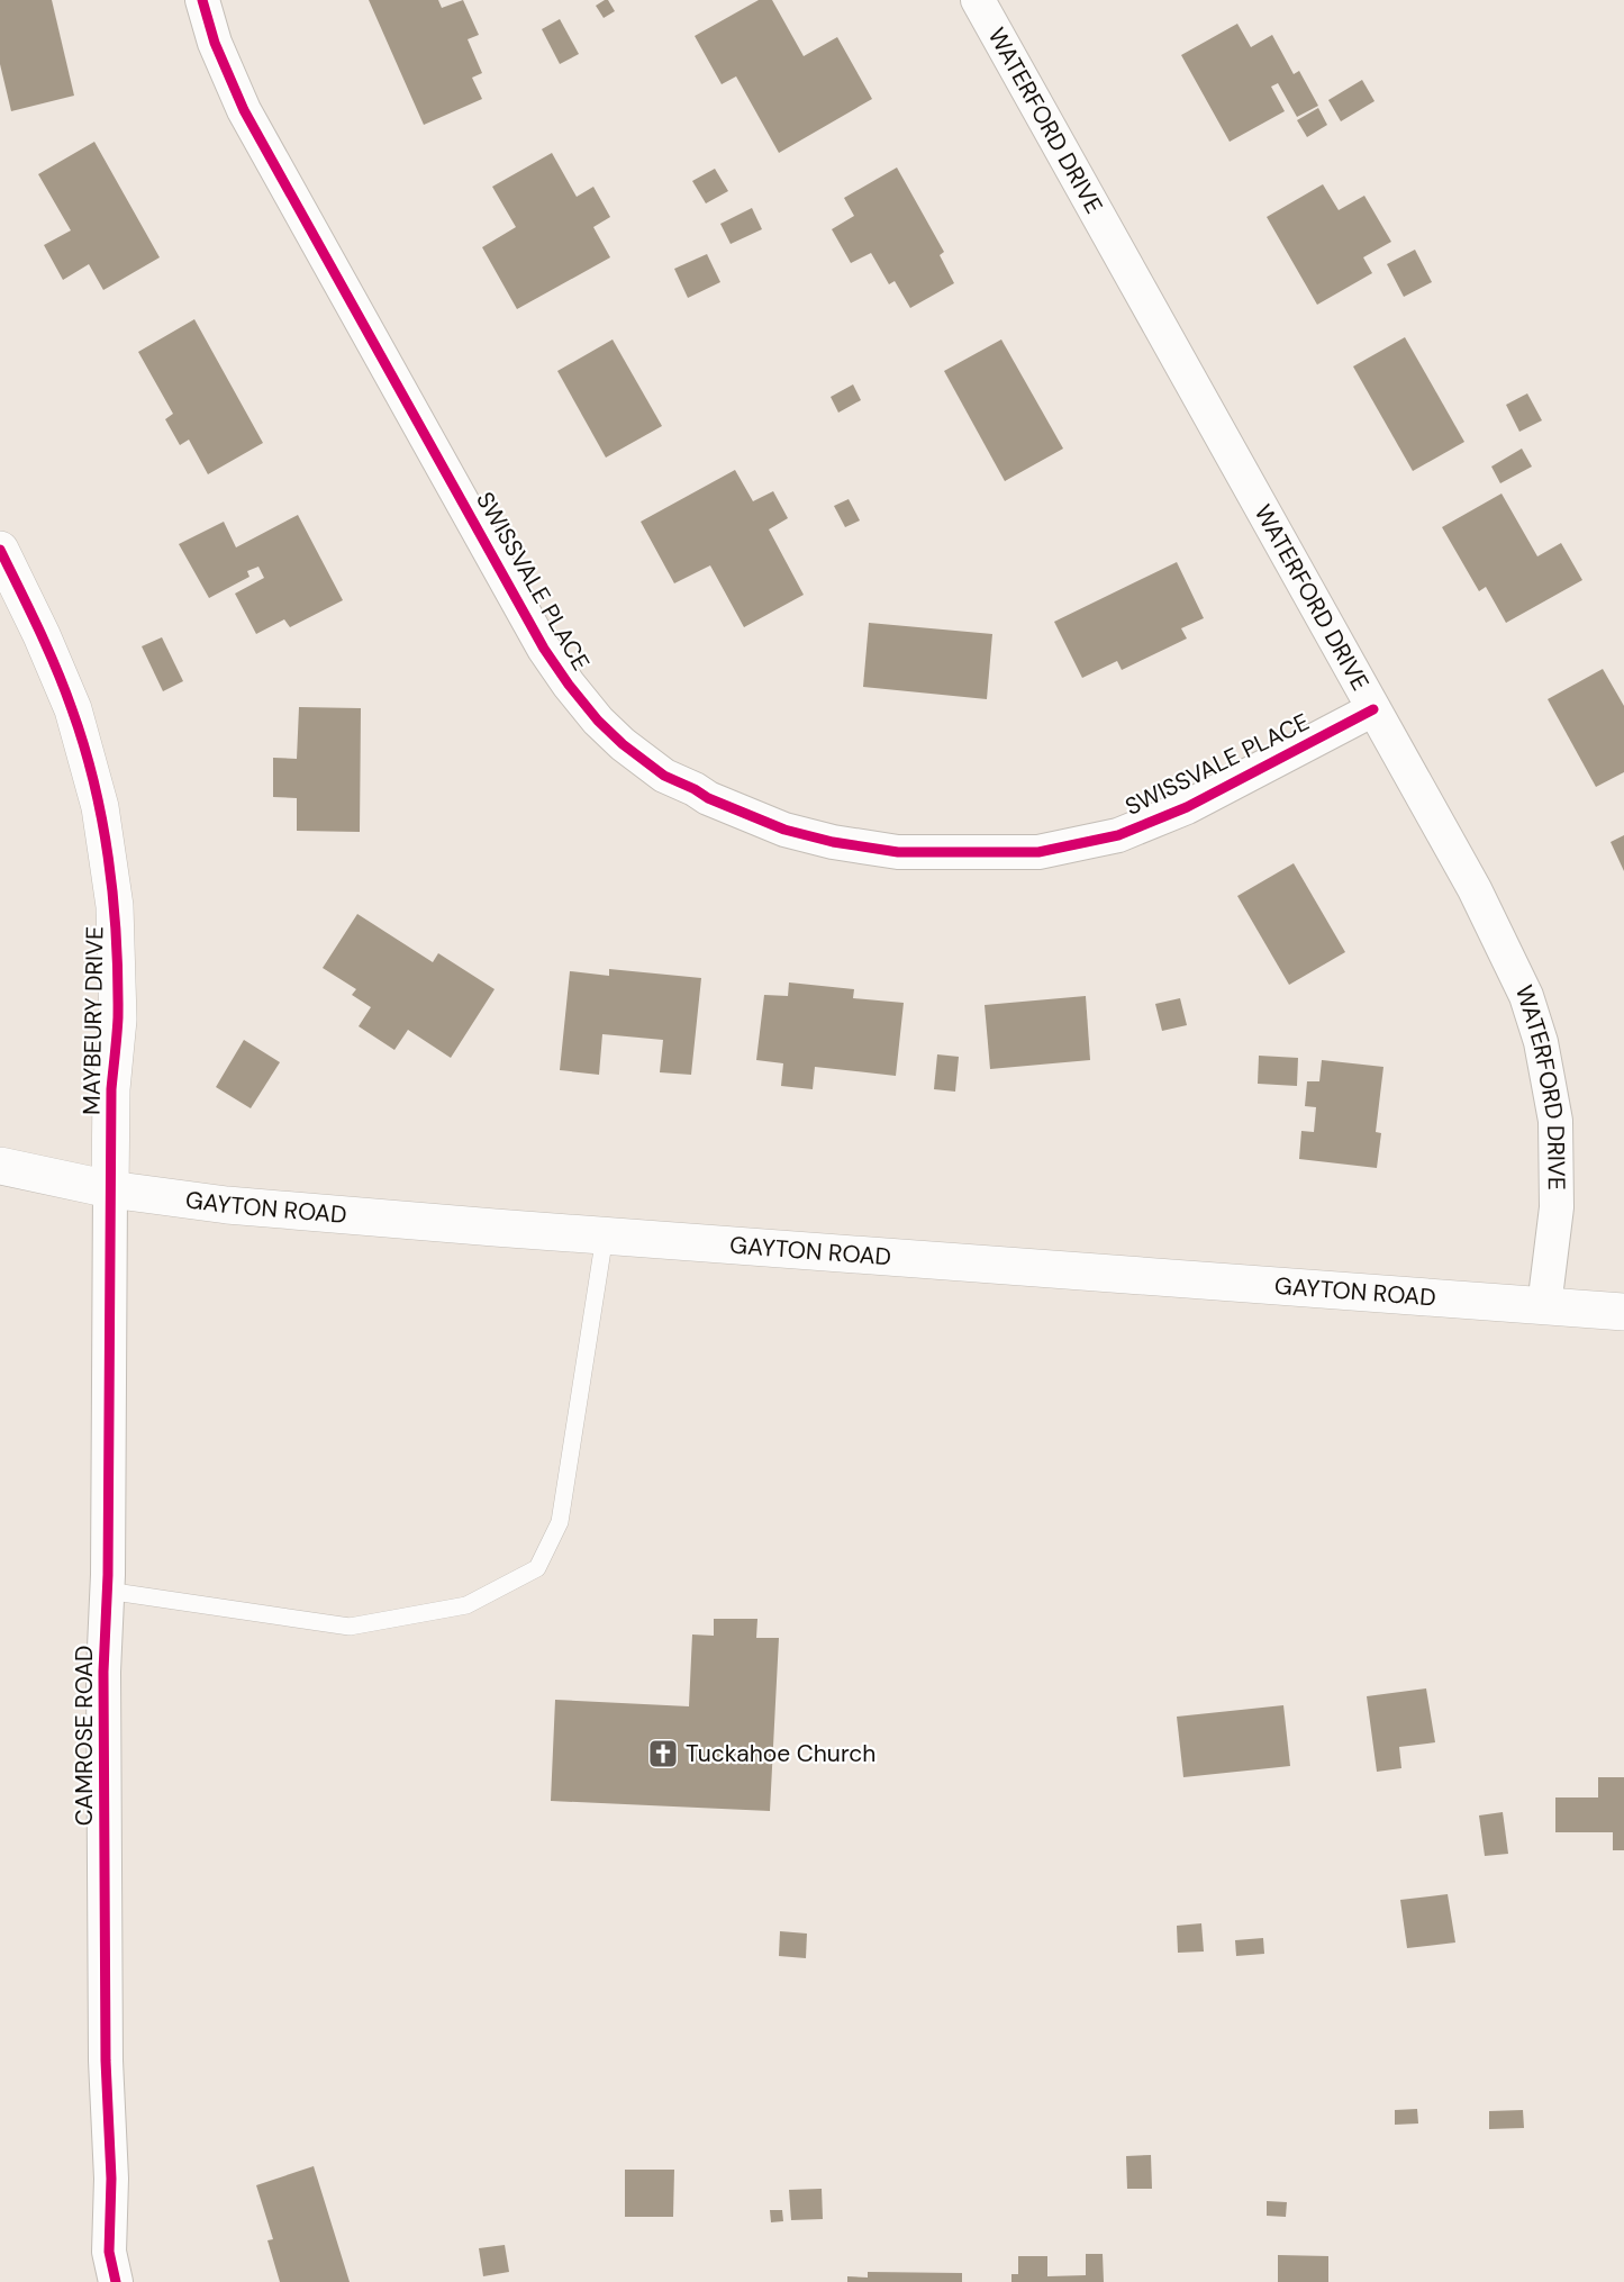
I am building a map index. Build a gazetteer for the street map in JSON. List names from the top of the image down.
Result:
{
  "streets": {
    "street": [
      "WATERFORD DRIVE",
      "SWISSVALE PLACE",
      "MAYBEURY DRIVE",
      "GAYTON ROAD",
      "CAMROSE ROAD"
    ]
  },
  "crossings": [
    ["WATERFORD DRIVE", "SWISSVALE PLACE"],
    ["WATERFORD DRIVE", "GAYTON ROAD"],
    ["MAYBEURY DRIVE", "GAYTON ROAD"],
    ["MAYBEURY DRIVE", "CAMROSE ROAD"],
    ["GAYTON ROAD", "CAMROSE ROAD"]
  ],
  "places": {
    "church": ["Tuckahoe Church"]
  }
}
